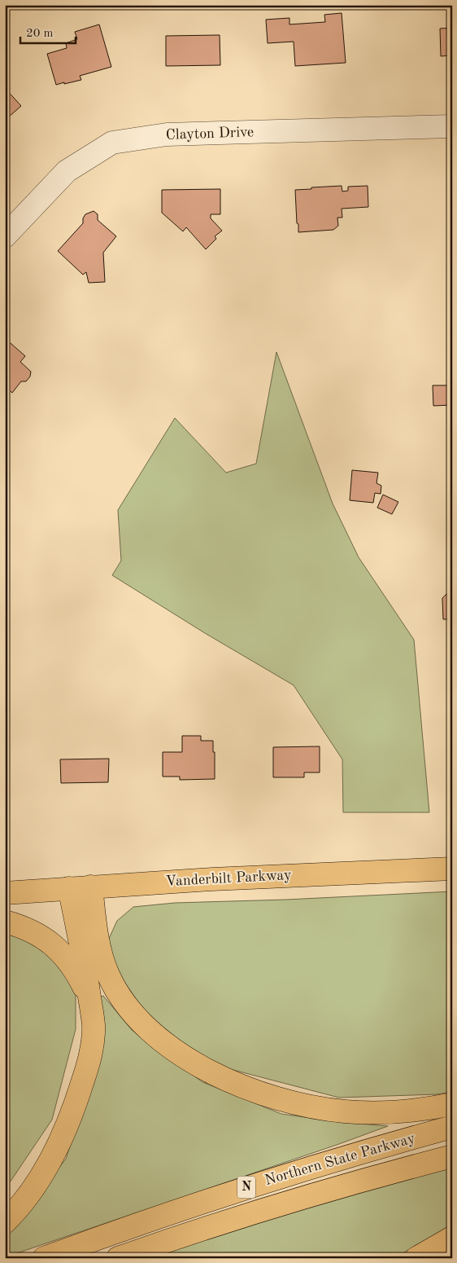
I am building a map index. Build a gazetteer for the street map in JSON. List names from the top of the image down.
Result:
{
  "streets": {
    "main road": ["Vanderbilt Parkway", "Northern State Parkway", "N"],
    "street": ["Clayton Drive"]
  },
  "scale_bar": "20 m"
}
